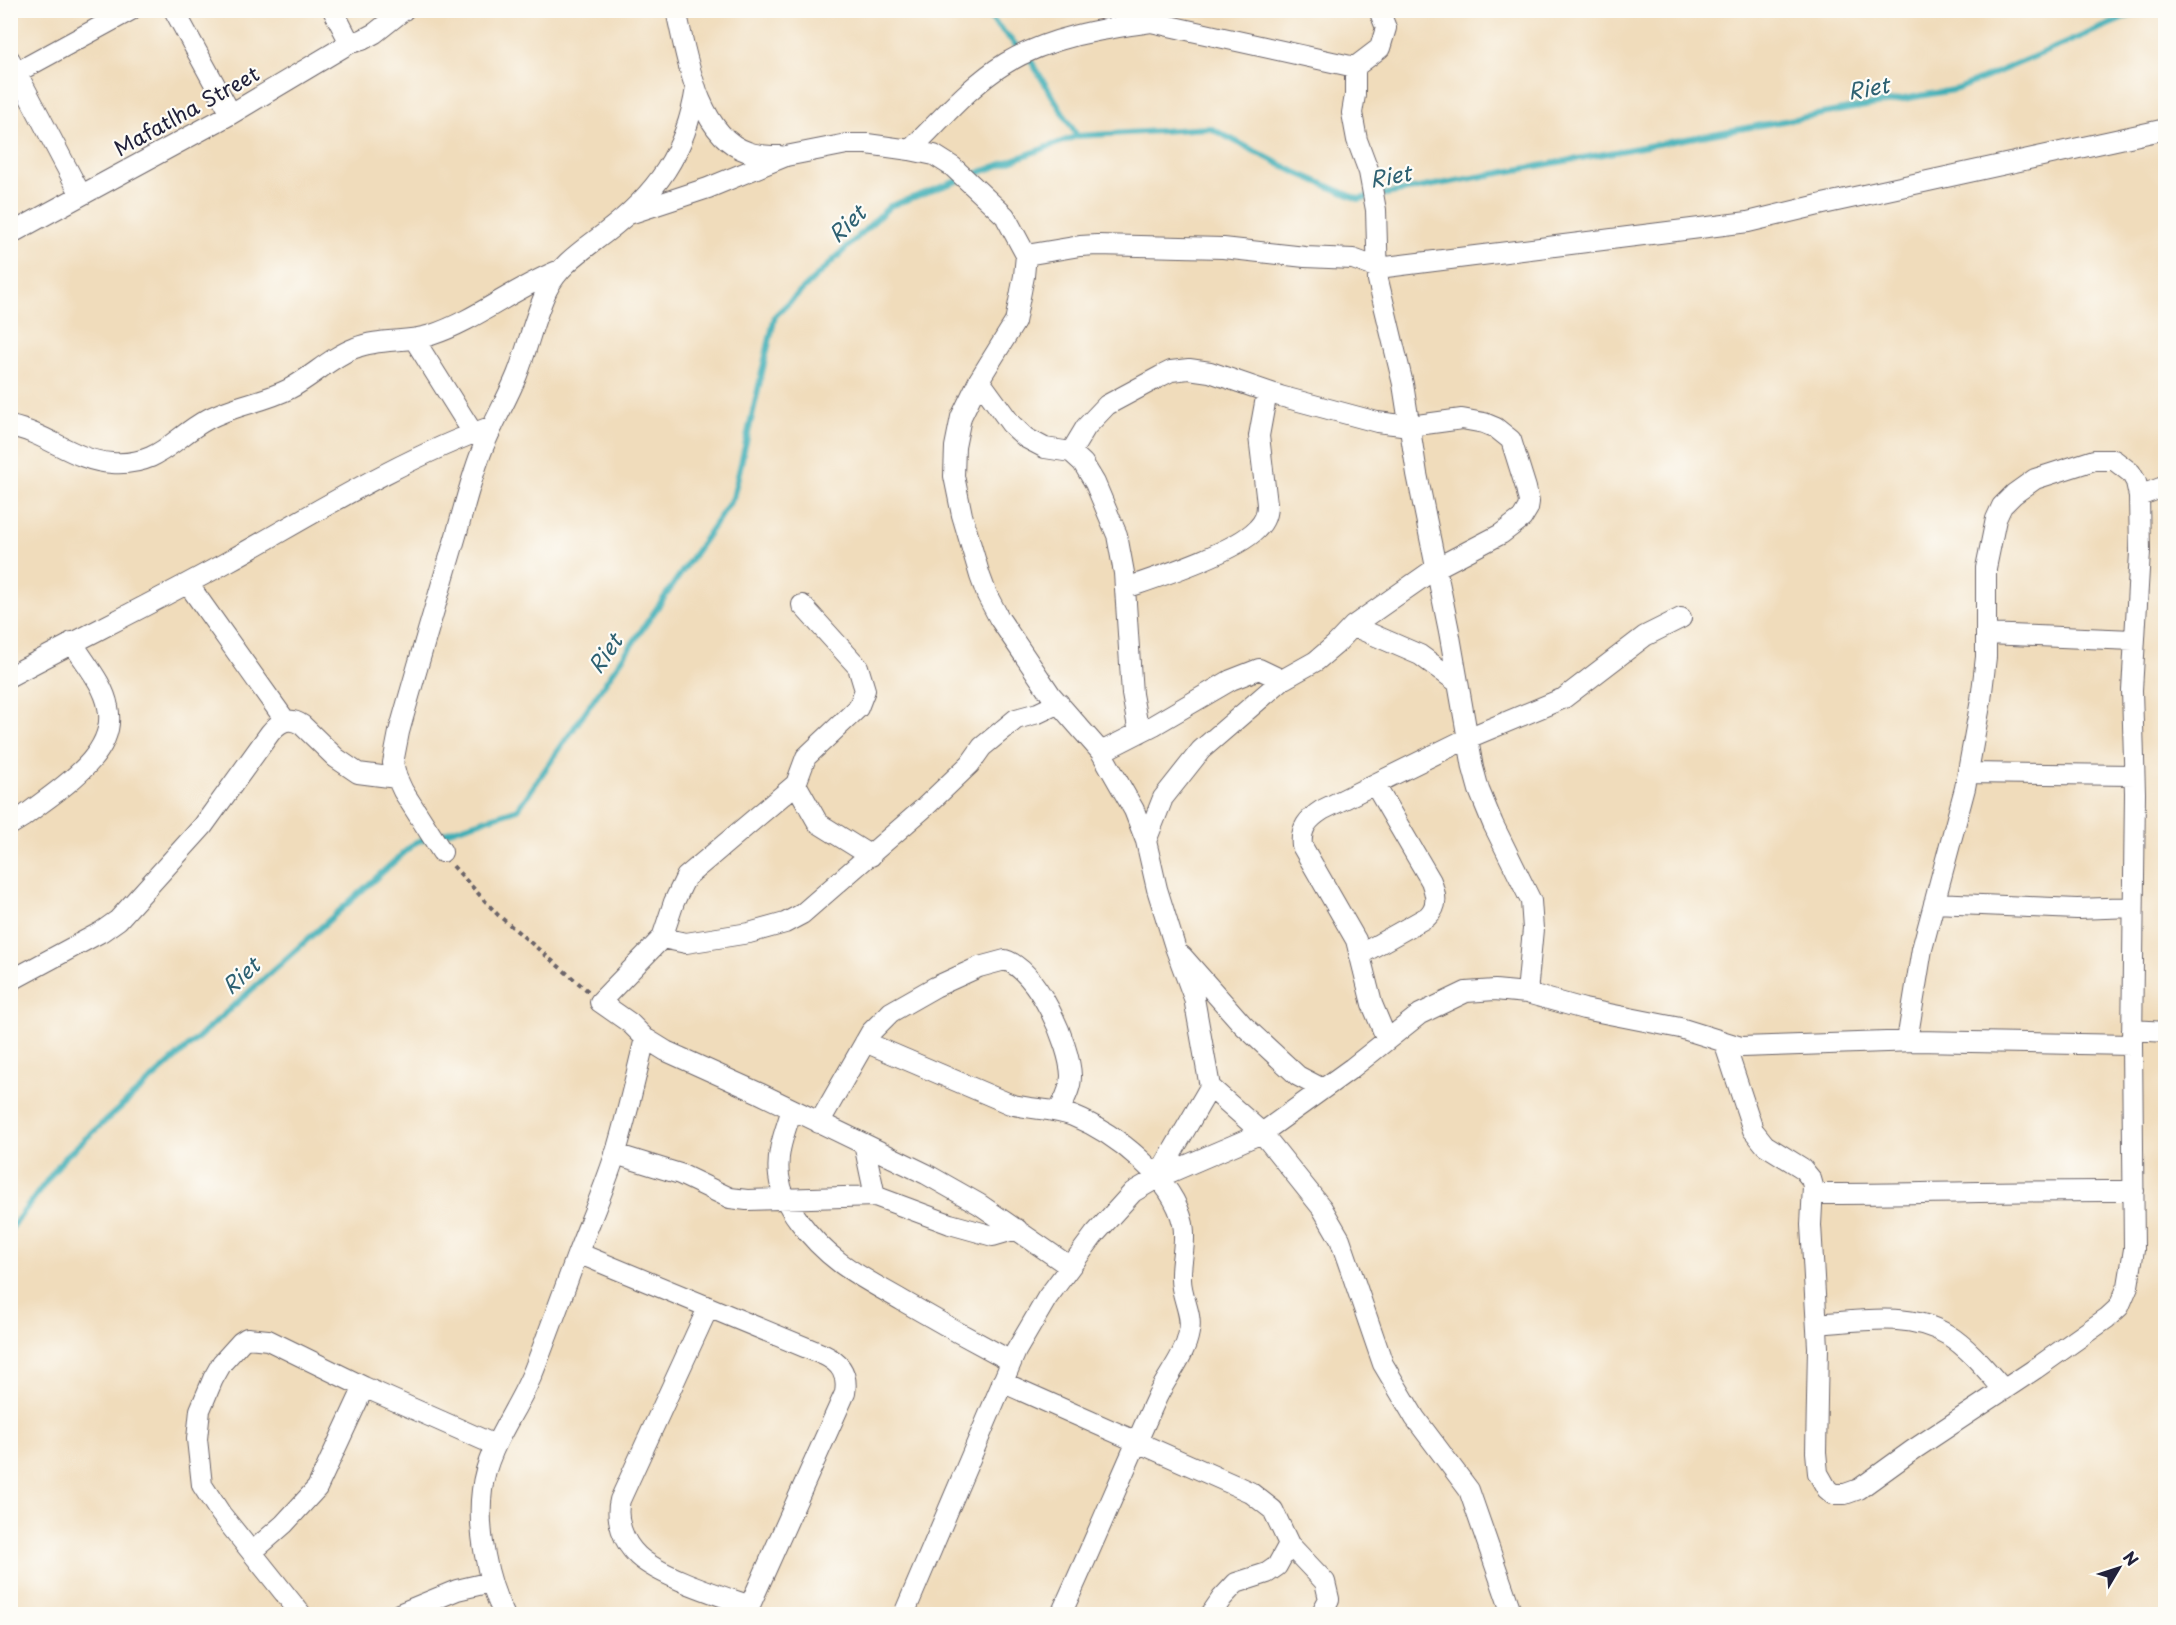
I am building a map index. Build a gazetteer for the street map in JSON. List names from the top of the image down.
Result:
{
  "streets": {
    "street": ["Mafatlha Street"]
  },
  "water": ["Riet"],
  "north": "top right"
}
